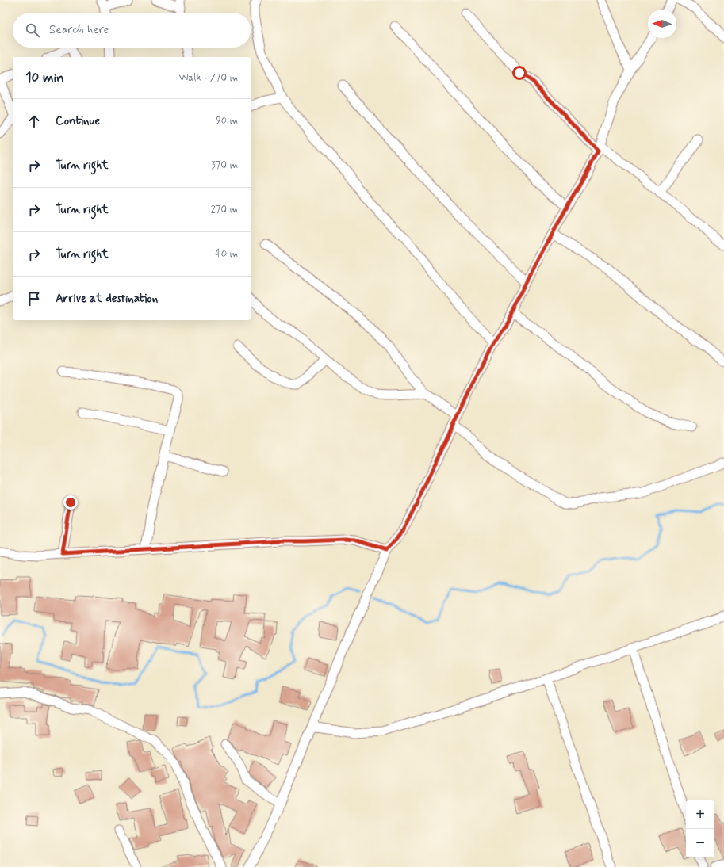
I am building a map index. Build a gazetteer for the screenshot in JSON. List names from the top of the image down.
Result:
{
  "north": "left",
  "page": {
    "search": "Search here",
    "heading": ["10 min", "Walk · 770 m"],
    "list": [
      ["Continue", "90 m"],
      ["Turn right", "370 m"],
      ["Turn right", "270 m"],
      ["Turn right", "40 m"],
      "Arrive at destination"
    ],
    "map_buttons": ["+", "−"]
  }
}
